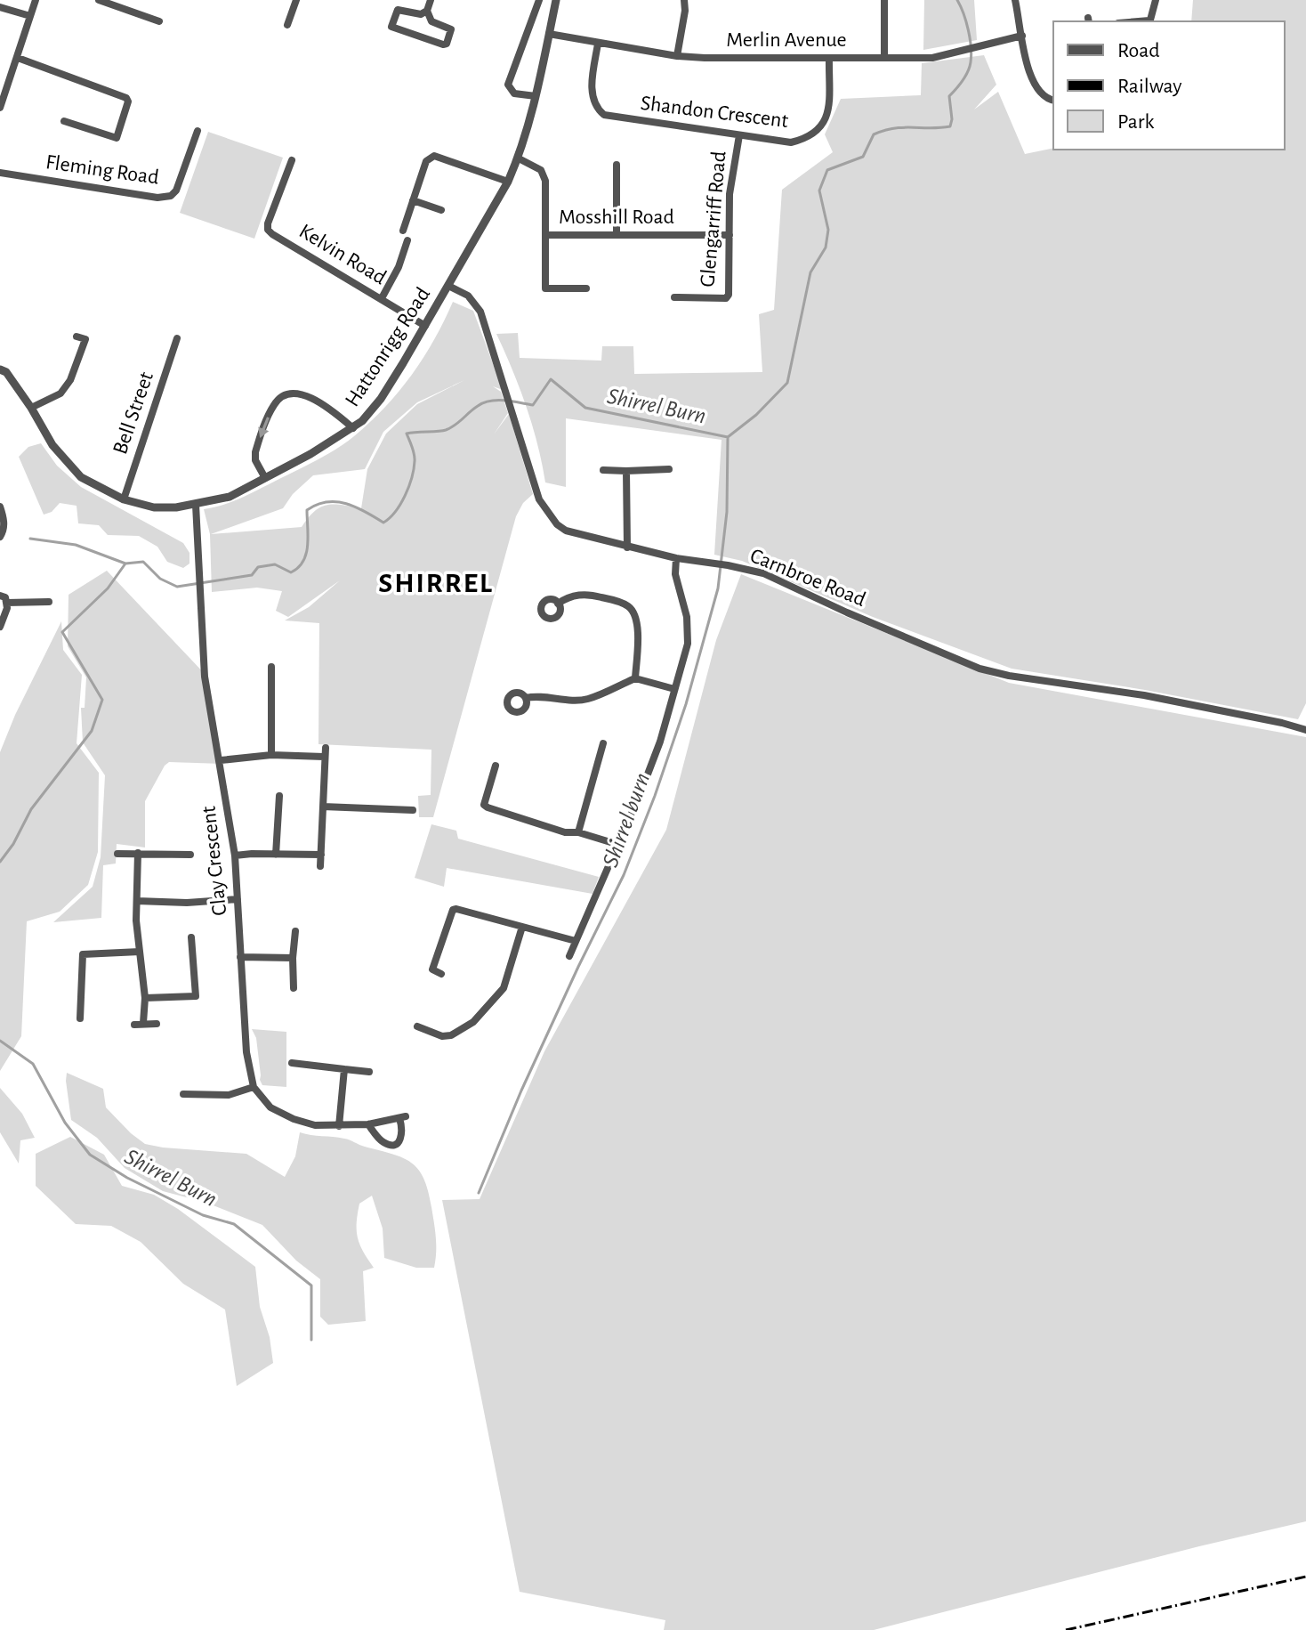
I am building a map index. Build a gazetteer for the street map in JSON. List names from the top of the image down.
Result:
{
  "streets": {
    "street": [
      "Merlin Avenue",
      "Shandon Crescent",
      "Fleming Road",
      "Mosshill Road",
      "Glengarriff Road",
      "Kelvin Road",
      "Hattonrigg Road",
      "Bell Street",
      "Carnbroe Road",
      "Clay Crescent"
    ]
  },
  "crossings": [
    ["Merlin Avenue", "Shandon Crescent"],
    ["Merlin Avenue", "Hattonrigg Road"],
    ["Shandon Crescent", "Glengarriff Road"],
    ["Mosshill Road", "Glengarriff Road"],
    ["Kelvin Road", "Hattonrigg Road"],
    ["Hattonrigg Road", "Bell Street"],
    ["Hattonrigg Road", "Carnbroe Road"],
    ["Hattonrigg Road", "Clay Crescent"]
  ],
  "districts": ["SHIRREL"],
  "water": ["Shirrel Burn", "Shirrel burn"],
  "legend": ["Road", "Railway", "Park"]
}
